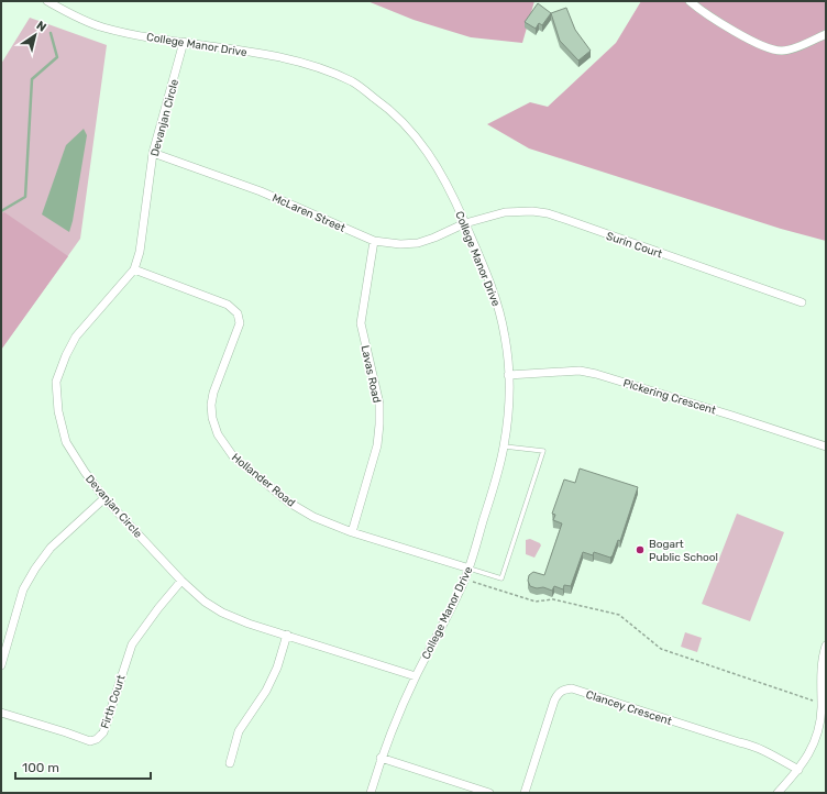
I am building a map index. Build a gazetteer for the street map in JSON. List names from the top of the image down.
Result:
{
  "streets": {
    "street": [
      "College Manor Drive",
      "Devanjan Circle",
      "McLaren Street",
      "Surin Court",
      "Lavas Road",
      "Pickering Crescent",
      "Hollander Road",
      "Firth Court",
      "Clancey Crescent"
    ]
  },
  "crossings": [
    ["College Manor Drive", "Devanjan Circle"],
    ["College Manor Drive", "McLaren Street"],
    ["College Manor Drive", "Surin Court"],
    ["College Manor Drive", "Pickering Crescent"],
    ["College Manor Drive", "Hollander Road"],
    ["Devanjan Circle", "McLaren Street"],
    ["Devanjan Circle", "Hollander Road"],
    ["Devanjan Circle", "Firth Court"],
    ["McLaren Street", "Surin Court"],
    ["McLaren Street", "Lavas Road"],
    ["Lavas Road", "Hollander Road"]
  ],
  "places": ["Bogart Public School"],
  "scale_bar": "100 m",
  "north": "top right"
}
